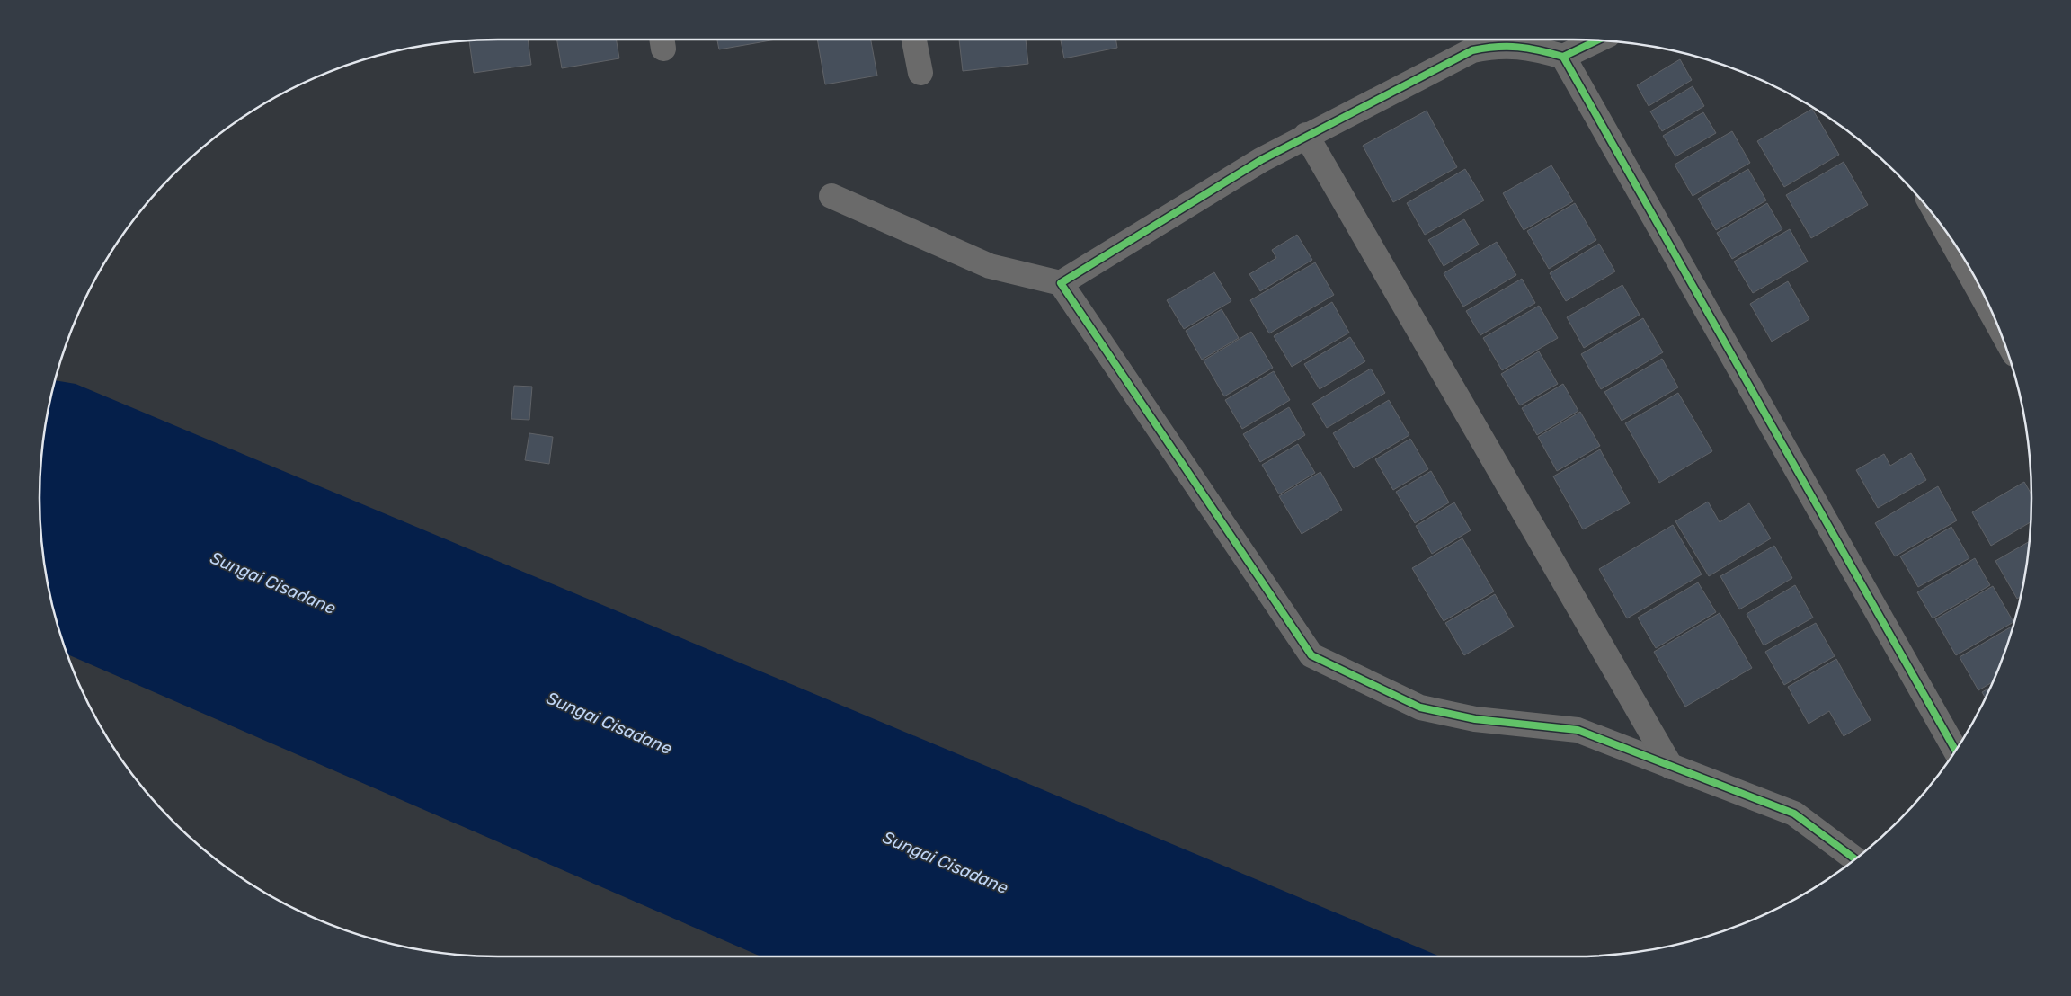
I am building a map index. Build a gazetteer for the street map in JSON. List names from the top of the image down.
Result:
{
  "water": ["Sungai Cisadane"]
}
